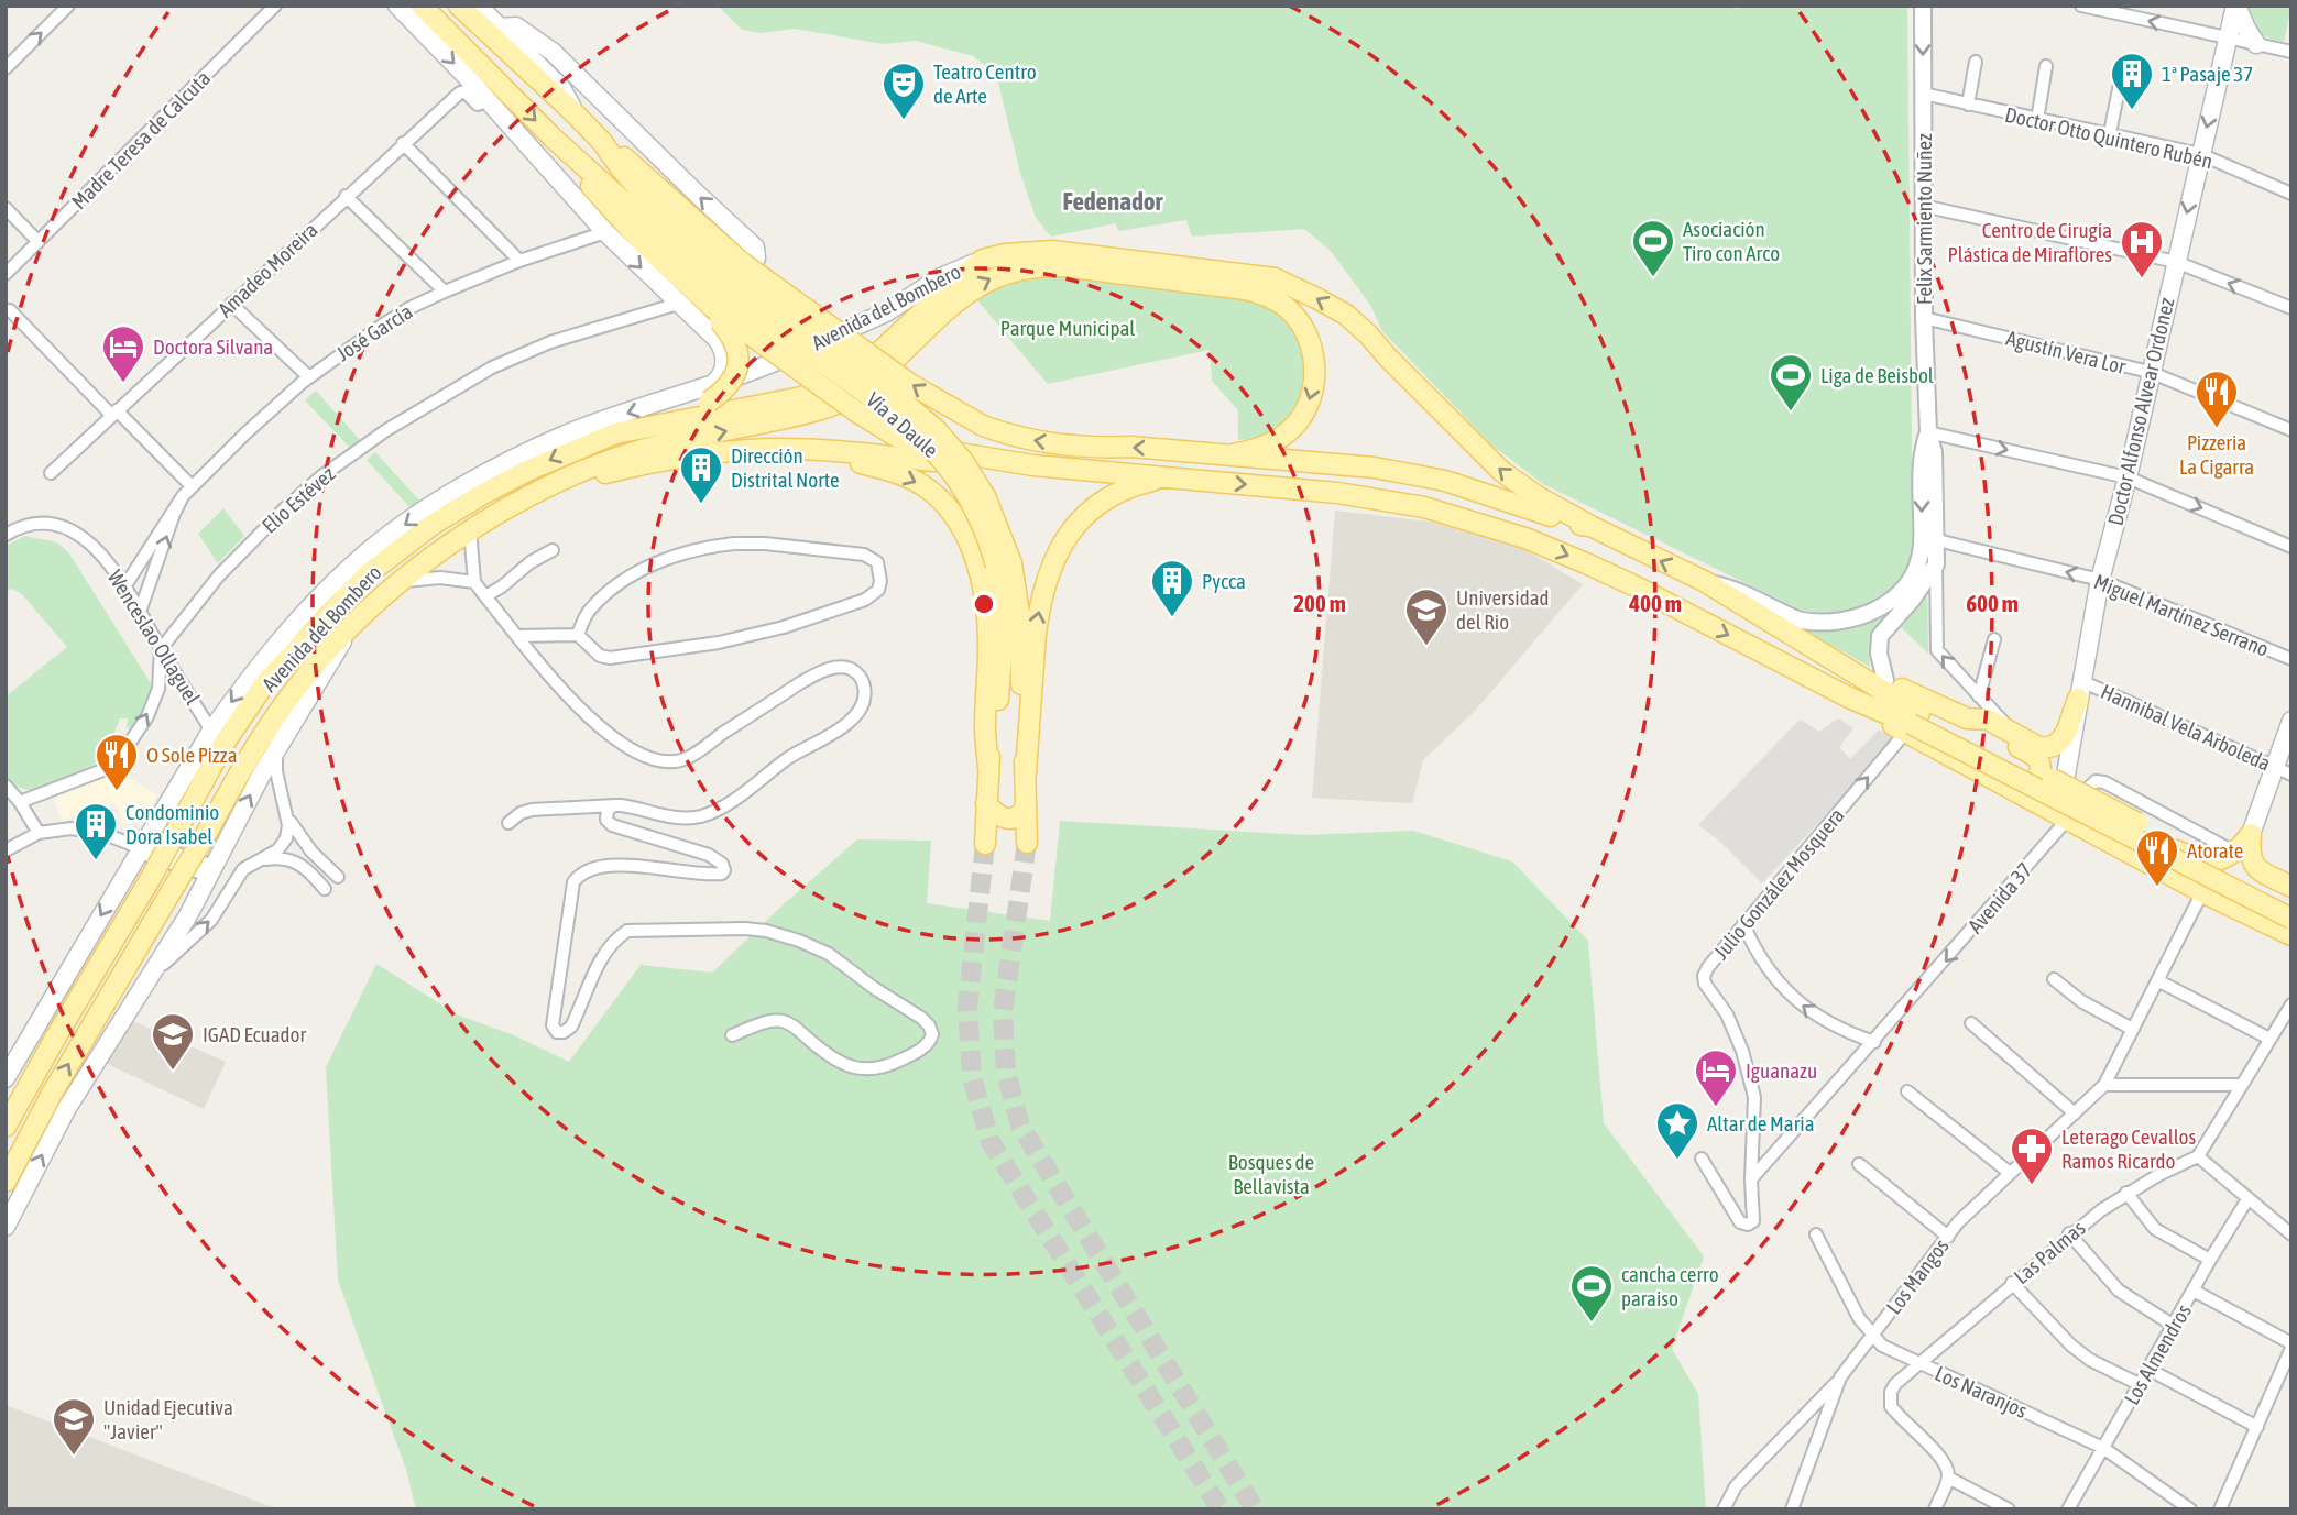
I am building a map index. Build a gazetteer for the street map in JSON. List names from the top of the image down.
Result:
{
  "streets": {
    "main road": ["Avenida del Bombero", "Doctor Alfonso Alvear Ordonez", "Vía a Daule"],
    "street": [
      "Doctor Otto Quintero Rubén",
      "Madre Teresa de Calcuta",
      "Felix Sarmiento Nuñez",
      "Amadeo Moreira",
      "José García",
      "Agustín Vera Lor",
      "Elio Estévez",
      "Miguel Martínez Serrano",
      "Wenceslao Ollaguel",
      "Hannibal Vela Arboleda",
      "Julio González Mosquera",
      "Avenida 37",
      "Las Palmas",
      "Los Mangos",
      "Los Almendros",
      "Los Naranjos"
    ]
  },
  "crossings": [
    ["Doctor Otto Quintero Rubén", "Felix Sarmiento Nuñez"],
    ["Doctor Otto Quintero Rubén", "Doctor Alfonso Alvear Ordonez"],
    ["Felix Sarmiento Nuñez", "Agustín Vera Lor"],
    ["Felix Sarmiento Nuñez", "Miguel Martínez Serrano"],
    ["Amadeo Moreira", "Vía a Daule"],
    ["Avenida del Bombero", "Vía a Daule"],
    ["Avenida del Bombero", "Wenceslao Ollaguel"],
    ["José García", "Vía a Daule"],
    ["José García", "Wenceslao Ollaguel"],
    ["Agustín Vera Lor", "Doctor Alfonso Alvear Ordonez"],
    ["Doctor Alfonso Alvear Ordonez", "Miguel Martínez Serrano"],
    ["Doctor Alfonso Alvear Ordonez", "Hannibal Vela Arboleda"],
    ["Doctor Alfonso Alvear Ordonez", "Avenida 37"],
    ["Vía a Daule", "Elio Estévez"],
    ["Elio Estévez", "Wenceslao Ollaguel"],
    ["Julio González Mosquera", "Avenida 37"],
    ["Las Palmas", "Los Naranjos"],
    ["Los Mangos", "Los Naranjos"],
    ["Los Almendros", "Los Naranjos"]
  ],
  "one_way": ["Miguel Martínez Serrano", "Julio González Mosquera", "Avenida 37"],
  "districts": ["Fedenador"],
  "parks": ["Parque Municipal", "Bosques de Bellavista"],
  "places": {
    "building": [
      "1ª Pasaje 37",
      "Dirección Distrital Norte",
      "Pycca",
      "Condominio Dora Isabel"
    ],
    "theatre": ["Teatro Centro de Arte"],
    "sports": ["Asociación Tiro con Arco", "Liga de Beisbol", "cancha cerro paraiso"],
    "hospital": ["Centro de Cirugía Plástica de Miraflores"],
    "hotel": ["Doctora Silvana", "Iguanazu"],
    "restaurant": ["Pizzeria La Cigarra", "O Sole Pizza", "Atorate"],
    "school or university": ["Universidad del Rio", "IGAD Ecuador", "Unidad Ejecutiva \"Javier\""],
    "place": ["Altar de Maria"],
    "pharmacy": ["Leterago Cevallos Ramos Ricardo"]
  },
  "rings": ["200 m", "400 m", "600 m"]
}
